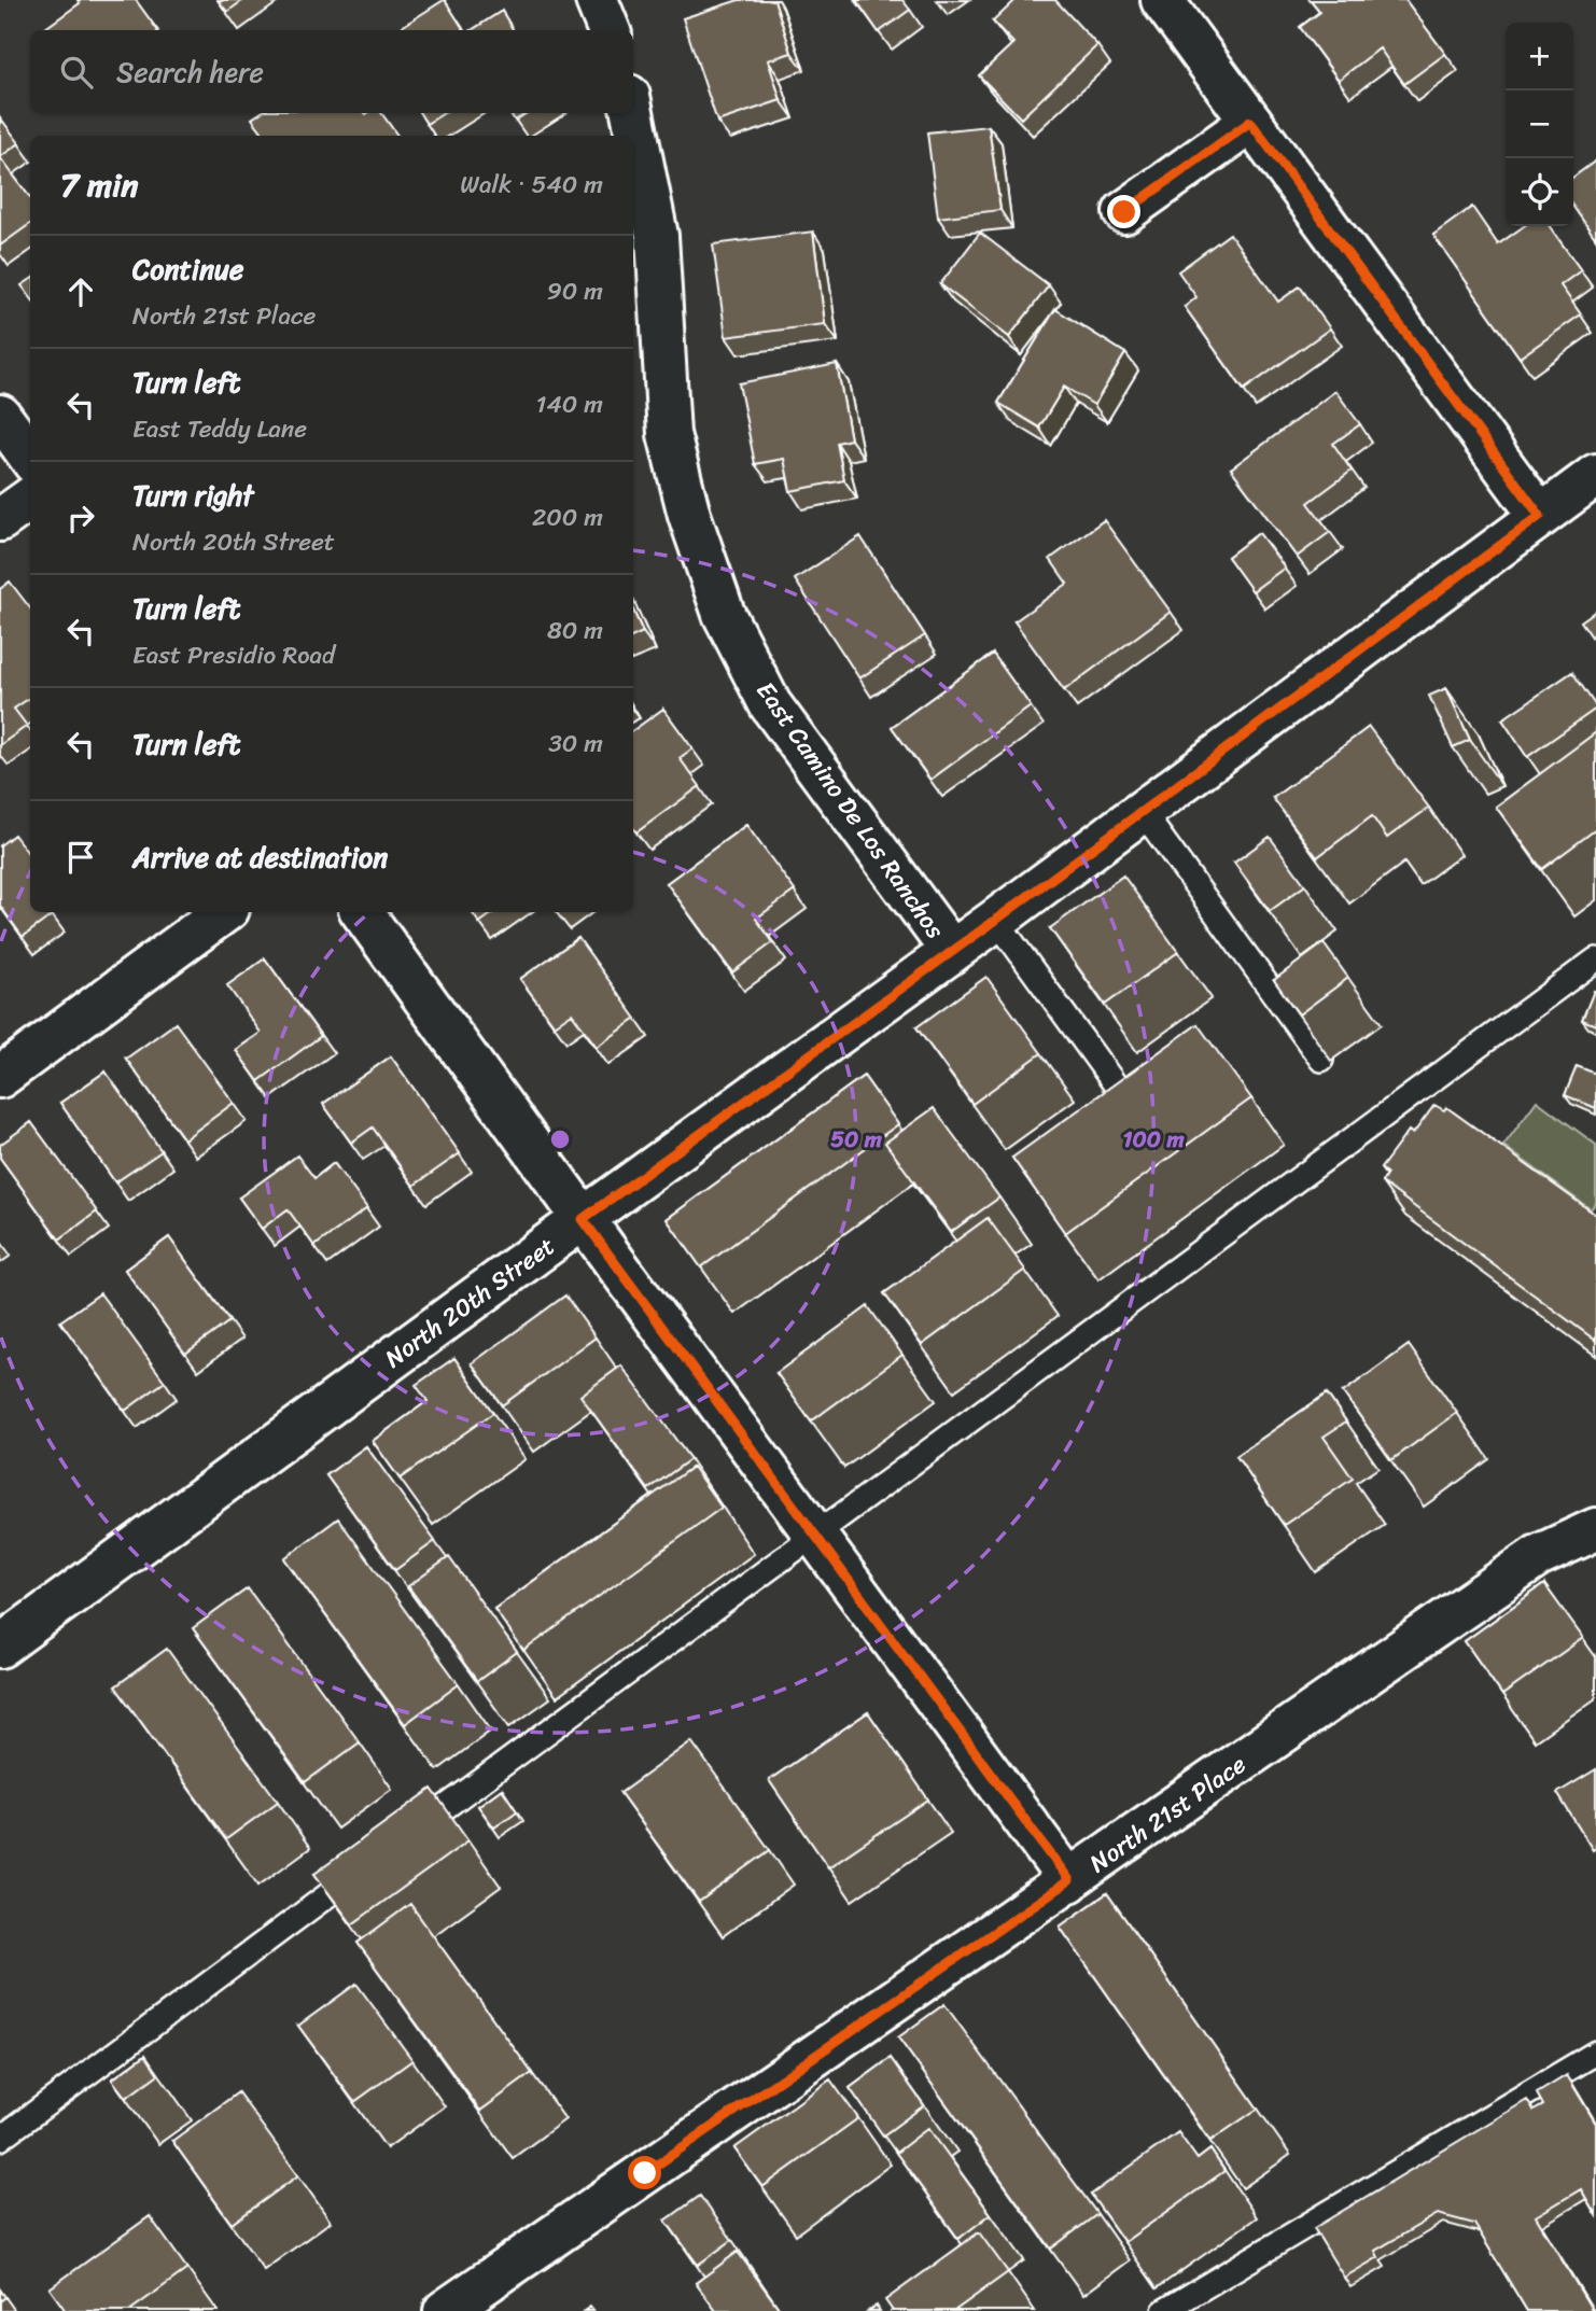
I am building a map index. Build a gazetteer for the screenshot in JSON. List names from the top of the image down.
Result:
{
  "streets": {
    "street": ["East Camino De Los Ranchos", "North 20th Street", "North 21st Place"]
  },
  "crossings": [
    ["East Camino De Los Ranchos", "North 20th Street"]
  ],
  "page": {
    "map_buttons": ["+", "−"],
    "search": "Search here",
    "heading": ["7 min", "Walk · 540 m"],
    "list": [
      ["Continue", "North 21st Place", "90 m"],
      ["Turn left", "East Teddy Lane", "140 m"],
      ["Turn right", "North 20th Street", "200 m"],
      ["Turn left", "East Presidio Road", "80 m"],
      ["Turn left", "30 m"],
      "Arrive at destination"
    ]
  },
  "rings": ["50 m", "100 m"]
}
